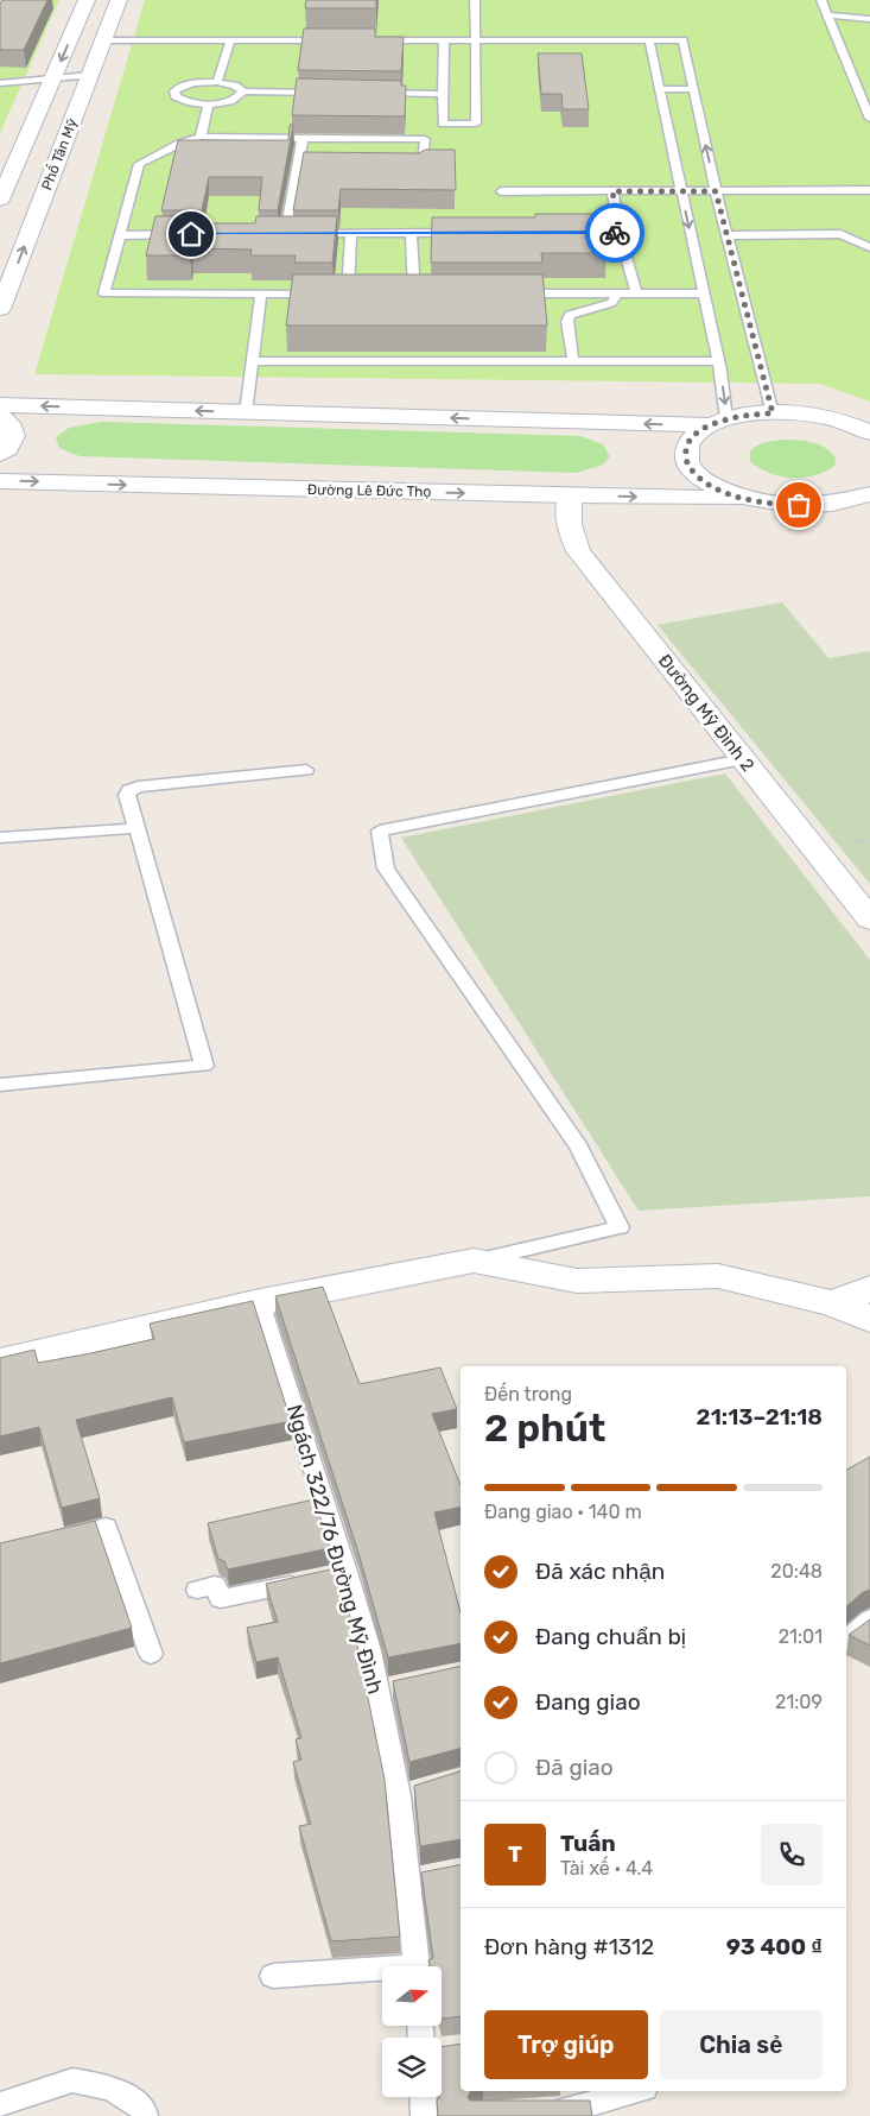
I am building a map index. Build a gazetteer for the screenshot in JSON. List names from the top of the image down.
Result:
{
  "streets": {
    "street": ["Phố Tân Mỹ", "Đường Lê Đức Thọ", "Đường Mỹ Đình 2"],
    "lane": ["Ngách 322/76 Đường Mỹ Đình"]
  },
  "crossings": [
    ["Đường Lê Đức Thọ", "Đường Mỹ Đình 2"]
  ],
  "north": "right",
  "page": {
    "heading": ["2 phút", "Đến trong", "21:13–21:18"],
    "panel": [
      "Tuấn",
      "Tài xế · 4.4",
      "Đơn hàng #1312",
      "93 400 ₫"
    ],
    "bar": "Đang giao · 140 m",
    "list": [
      ["Đã xác nhận", "20:48"],
      ["Đang chuẩn bị", "21:01"],
      ["Đang giao", "21:09"],
      "Đã giao"
    ],
    "round": "T",
    "buttons": ["Trợ giúp", "Chia sẻ"]
  }
}
